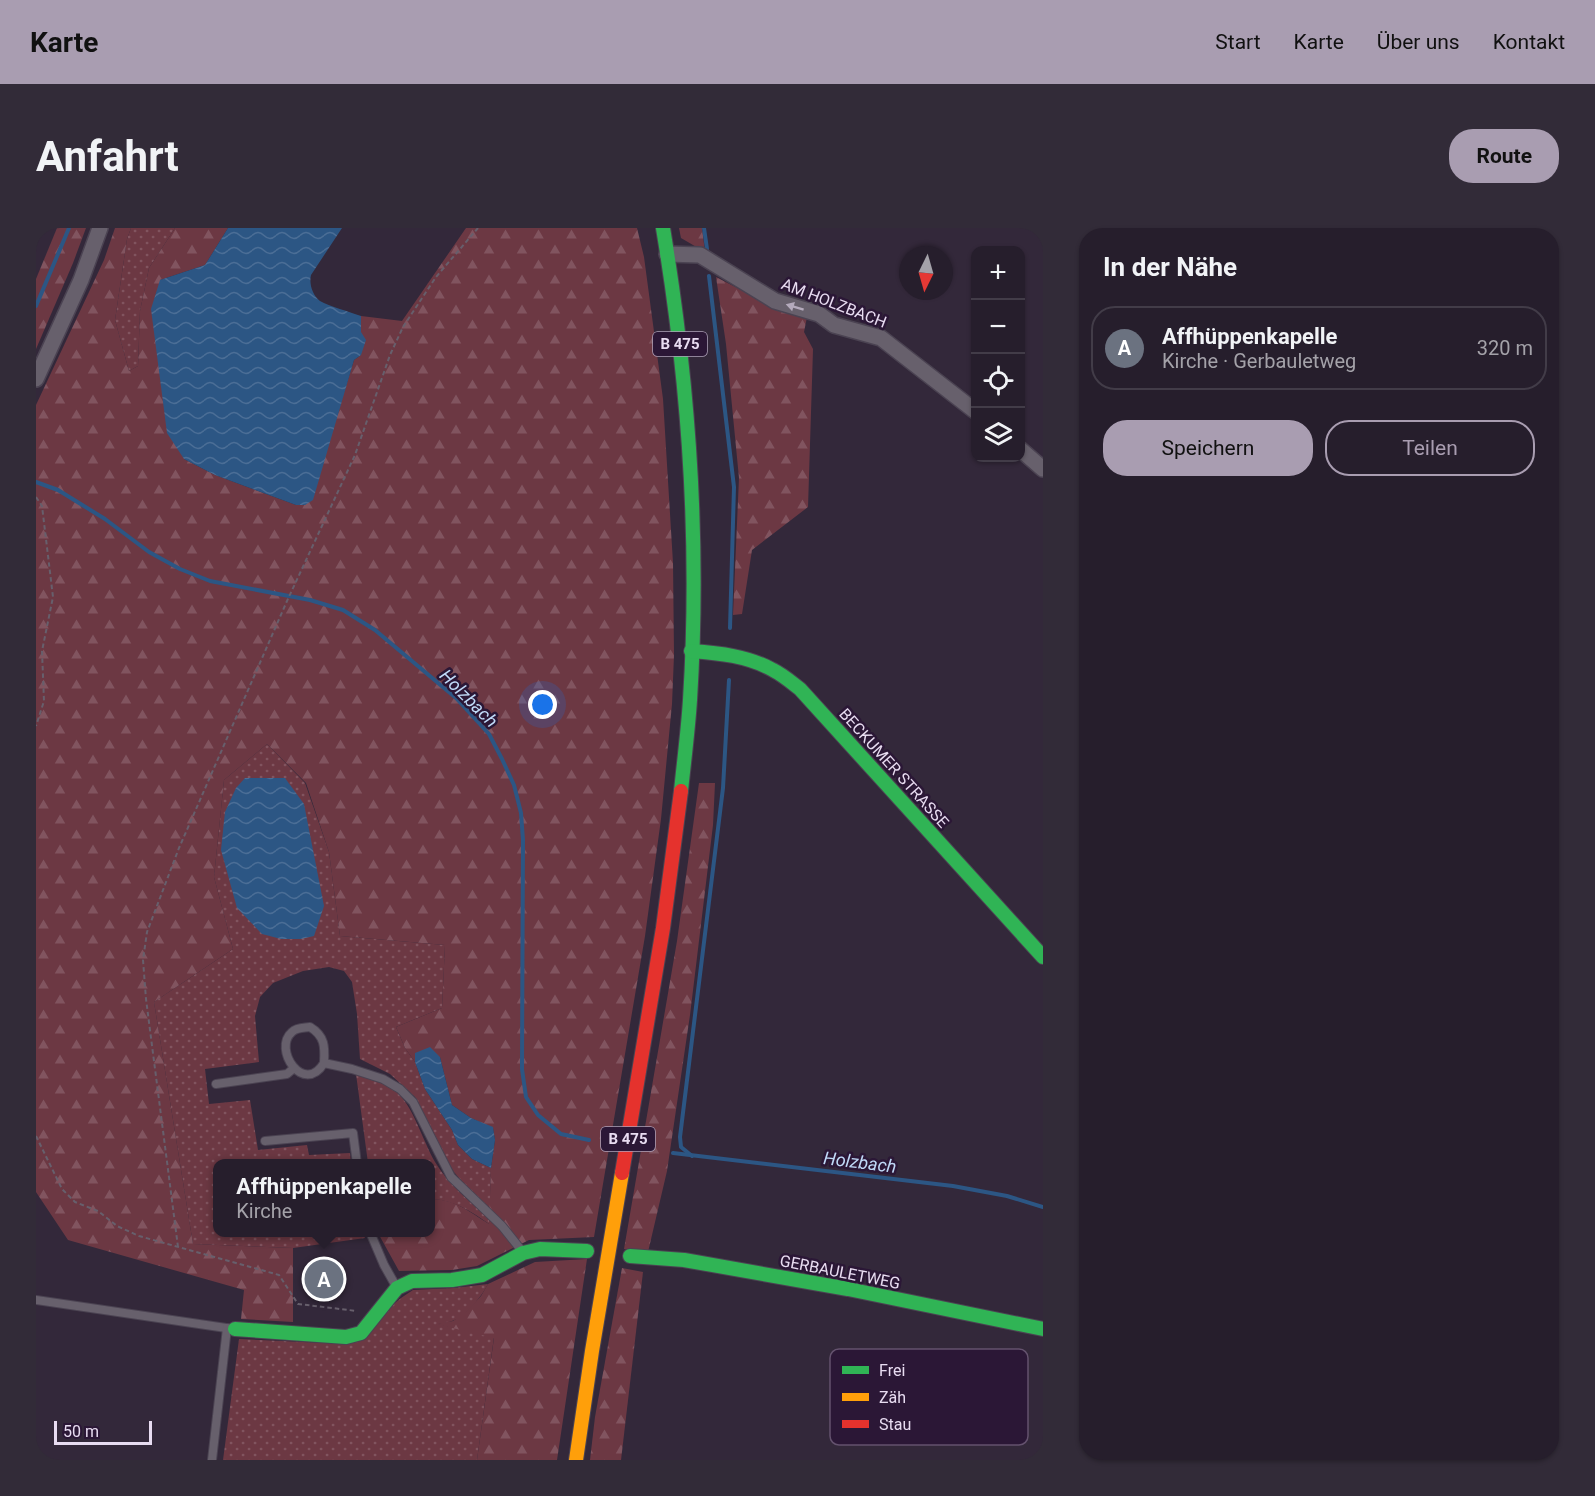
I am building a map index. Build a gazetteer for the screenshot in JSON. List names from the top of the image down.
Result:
{
  "streets": {
    "street": [
      "AM HOLZBACH",
      "B 475",
      "BECKUMER STRASSE",
      "GERBAULETWEG"
    ]
  },
  "crossings": [
    ["AM HOLZBACH", "B 475"],
    ["B 475", "BECKUMER STRASSE"]
  ],
  "one_way": ["AM HOLZBACH"],
  "water": ["Holzbach"],
  "legend": ["Frei", "Zäh", "Stau"],
  "scale_bar": "50 m",
  "north": "bottom",
  "page": {
    "header": "Karte",
    "nav": [
      "Start",
      "Karte",
      "Über uns",
      "Kontakt"
    ],
    "buttons": [
      "Route",
      ["Speichern", "Teilen"]
    ],
    "title": "Anfahrt",
    "heading": "In der Nähe",
    "map_buttons": ["+", "−"],
    "list": [
      {
        "mark": "A",
        "name": "Affhüppenkapelle",
        "note": "Kirche · Gerbauletweg",
        "value": "320 m"
      }
    ],
    "popup": ["Affhüppenkapelle", "Kirche"],
    "pins": "A",
    "scale": "50 m"
  }
}
